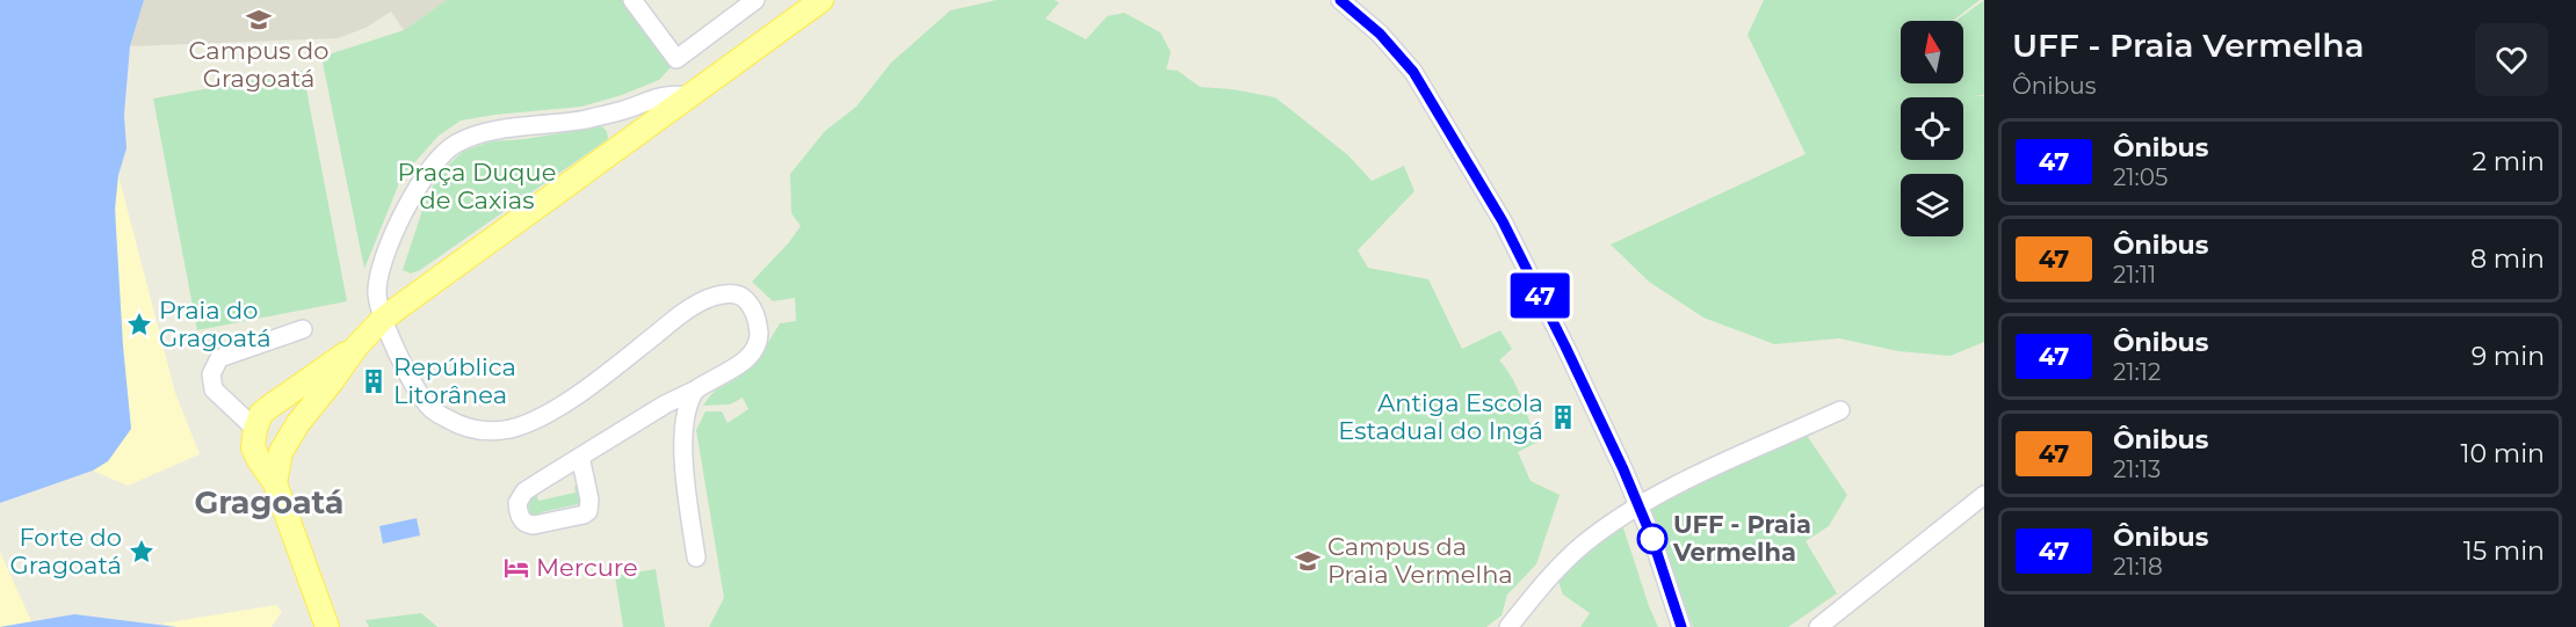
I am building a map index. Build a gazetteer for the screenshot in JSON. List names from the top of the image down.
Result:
{
  "districts": ["Gragoatá"],
  "parks": ["Praça Duque de Caxias"],
  "places": {
    "school or university": ["Campus do Gragoatá", "Campus da Praia Vermelha"],
    "place": ["Praia do Gragoatá", "Forte do Gragoatá"],
    "building": ["República Litorânea", "Antiga Escola Estadual do Ingá"],
    "other": ["UFF - Praia Vermelha"],
    "hotel": ["Mercure"]
  },
  "lines": ["bus line 47"],
  "north": "top",
  "page": {
    "on_map": "47",
    "heading": ["UFF - Praia Vermelha", "Ônibus"],
    "list": [
      {
        "mark": "47",
        "name": "Ônibus",
        "note": "21:05",
        "value": "2 min"
      },
      {
        "mark": "47",
        "name": "Ônibus",
        "note": "21:11",
        "value": "8 min"
      },
      {
        "mark": "47",
        "name": "Ônibus",
        "note": "21:12",
        "value": "9 min"
      },
      {
        "mark": "47",
        "name": "Ônibus",
        "note": "21:13",
        "value": "10 min"
      },
      {
        "mark": "47",
        "name": "Ônibus",
        "note": "21:18",
        "value": "15 min"
      }
    ]
  }
}
